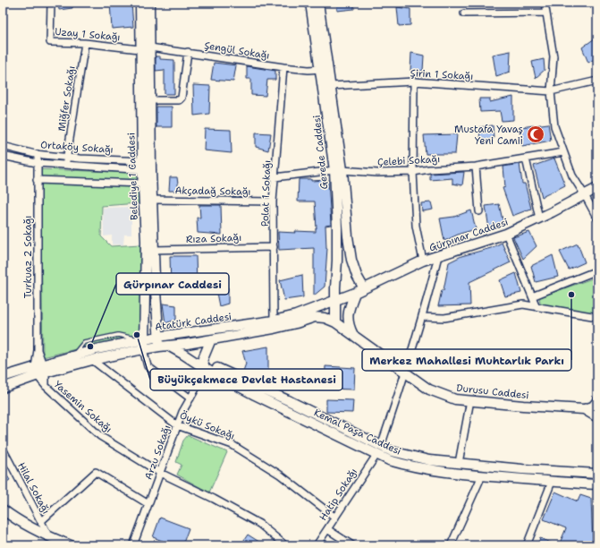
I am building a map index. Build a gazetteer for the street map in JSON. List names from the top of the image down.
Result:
{
  "streets": {
    "street": [
      "Uzay 1 Sokağı",
      "Şengül Sokağı",
      "Şirin 1 Sokağı",
      "Miğfer Sokağı",
      "Ortaköy Sokağı",
      "Gerede Caddesi",
      "Çelebi Sokağı",
      "Belediye 1 Caddesi",
      "Akçadağ Sokağı",
      "Polat 1 Sokağı",
      "Gürpınar Caddesi",
      "Rıza Sokağı",
      "Turkuaz 2 Sokağı",
      "Atatürk Caddesi",
      "Durusu Caddesi",
      "Yasemin Sokağı",
      "Öykü Sokağı",
      "Kemal Paşa Caddesi",
      "Arzu Sokağı",
      "Hilal Sokağı",
      "Hatip Sokağı"
    ]
  },
  "crossings": [
    ["Uzay 1 Sokağı", "Miğfer Sokağı"],
    ["Uzay 1 Sokağı", "Belediye 1 Caddesi"],
    ["Şengül Sokağı", "Gerede Caddesi"],
    ["Şengül Sokağı", "Belediye 1 Caddesi"],
    ["Şengül Sokağı", "Polat 1 Sokağı"],
    ["Şirin 1 Sokağı", "Gerede Caddesi"],
    ["Miğfer Sokağı", "Ortaköy Sokağı"],
    ["Ortaköy Sokağı", "Belediye 1 Caddesi"],
    ["Ortaköy Sokağı", "Turkuaz 2 Sokağı"],
    ["Gerede Caddesi", "Çelebi Sokağı"],
    ["Gerede Caddesi", "Gürpınar Caddesi"],
    ["Gerede Caddesi", "Atatürk Caddesi"],
    ["Çelebi Sokağı", "Polat 1 Sokağı"],
    ["Belediye 1 Caddesi", "Akçadağ Sokağı"],
    ["Belediye 1 Caddesi", "Rıza Sokağı"],
    ["Belediye 1 Caddesi", "Atatürk Caddesi"],
    ["Belediye 1 Caddesi", "Kemal Paşa Caddesi"],
    ["Akçadağ Sokağı", "Polat 1 Sokağı"],
    ["Polat 1 Sokağı", "Rıza Sokağı"],
    ["Polat 1 Sokağı", "Atatürk Caddesi"],
    ["Gürpınar Caddesi", "Atatürk Caddesi"],
    ["Turkuaz 2 Sokağı", "Atatürk Caddesi"],
    ["Turkuaz 2 Sokağı", "Yasemin Sokağı"],
    ["Atatürk Caddesi", "Durusu Caddesi"],
    ["Atatürk Caddesi", "Yasemin Sokağı"],
    ["Atatürk Caddesi", "Öykü Sokağı"],
    ["Atatürk Caddesi", "Kemal Paşa Caddesi"],
    ["Yasemin Sokağı", "Arzu Sokağı"],
    ["Öykü Sokağı", "Arzu Sokağı"],
    ["Öykü Sokağı", "Hatip Sokağı"],
    ["Kemal Paşa Caddesi", "Arzu Sokağı"],
    ["Kemal Paşa Caddesi", "Hatip Sokağı"]
  ],
  "places": {
    "mosque": ["Mustafa Yavaş Yeni Camii"],
    "other": ["Merkez Mahallesi Muhtarlık Parkı", "Büyükçekmece Devlet Hastanesi", "Gürpınar Caddesi"]
  }
}
